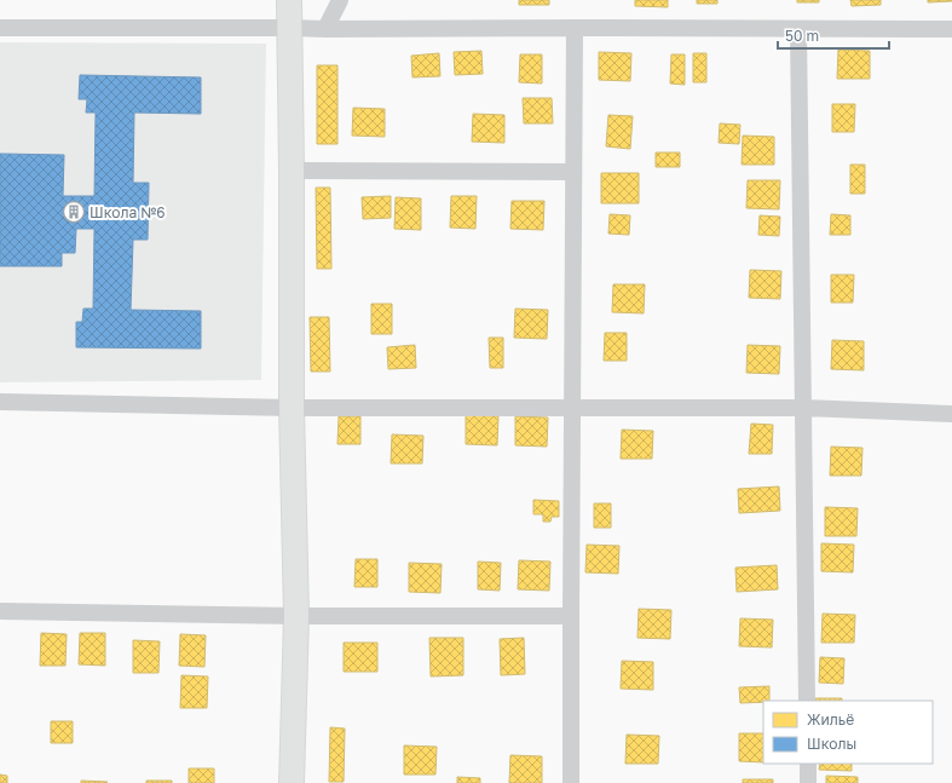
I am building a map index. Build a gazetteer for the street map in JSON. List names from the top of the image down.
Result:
{
  "places": {
    "building": ["Школа №6"]
  },
  "legend": ["Жильё", "Школы"],
  "scale_bar": "50 m"
}
